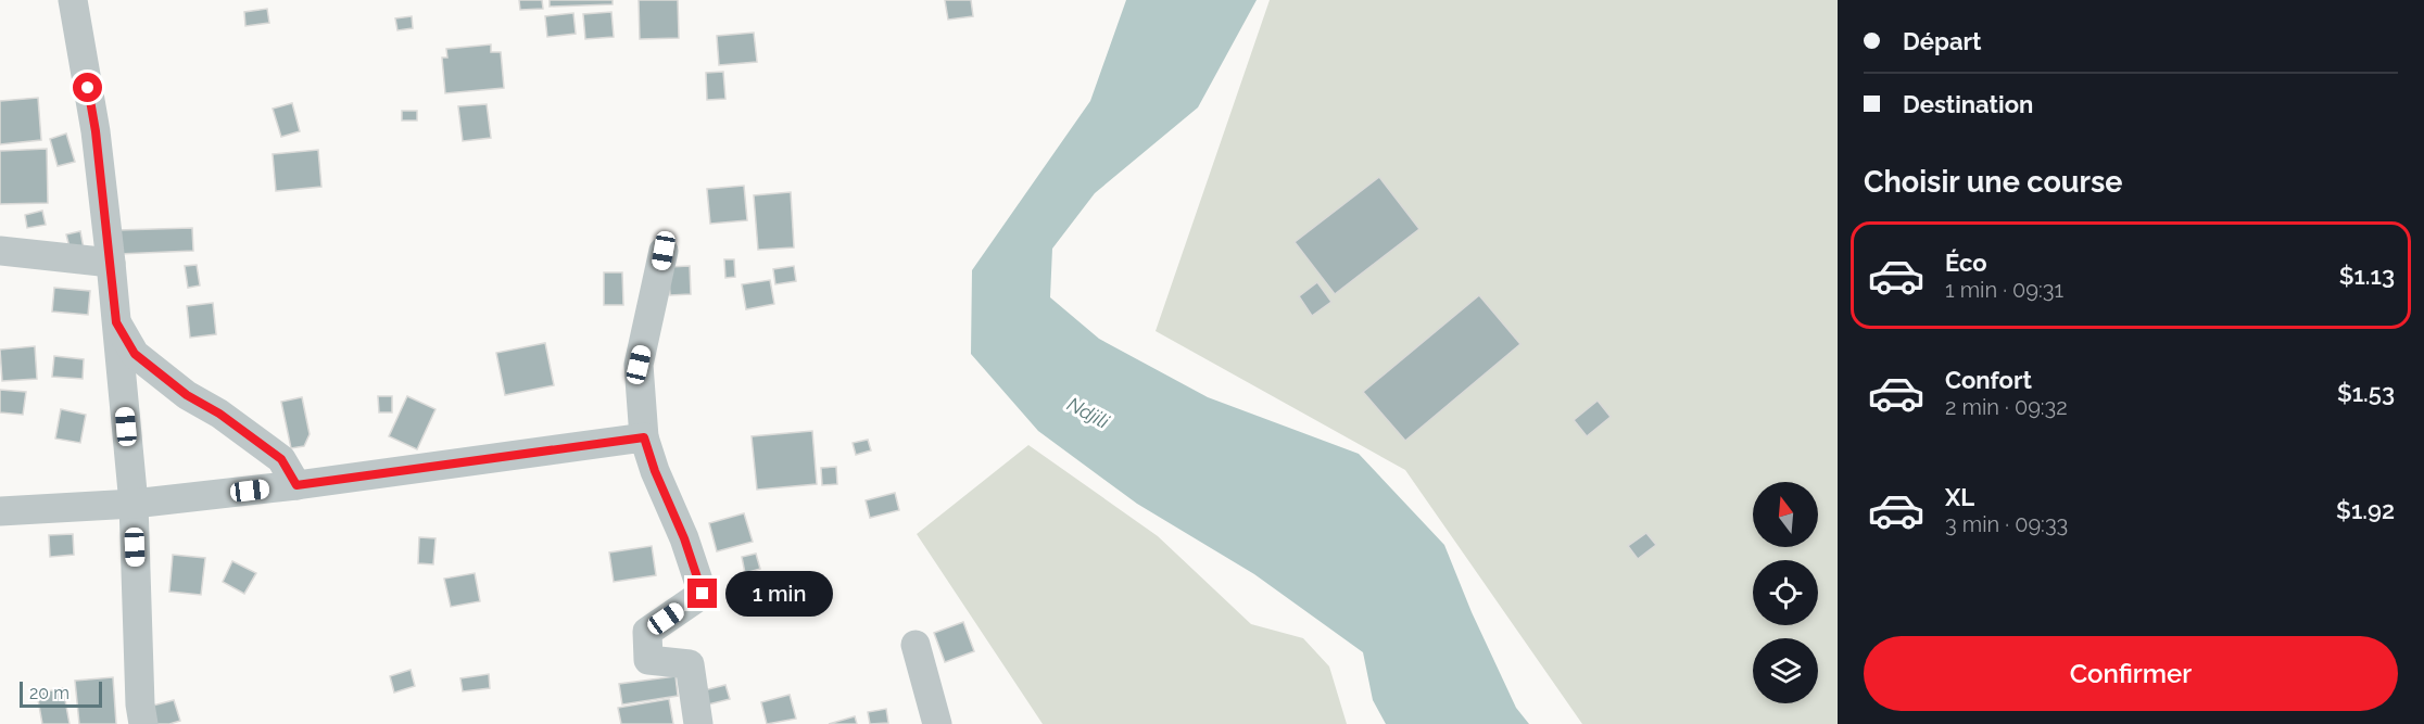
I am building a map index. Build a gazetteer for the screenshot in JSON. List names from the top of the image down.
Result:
{
  "water": ["Ndjili"],
  "scale_bar": "20 m",
  "north": "top",
  "page": {
    "banner": ["Départ", "Destination"],
    "heading": "Choisir une course",
    "list": [
      {
        "name": "Éco",
        "note": "1 min · 09:31",
        "value": "$1.13"
      },
      {
        "name": "Confort",
        "note": "2 min · 09:32",
        "value": "$1.53"
      },
      {
        "name": "XL",
        "note": "3 min · 09:33",
        "value": "$1.92"
      }
    ],
    "bubble": "1 min",
    "buttons": "Confirmer",
    "scale": "20 m"
  }
}
